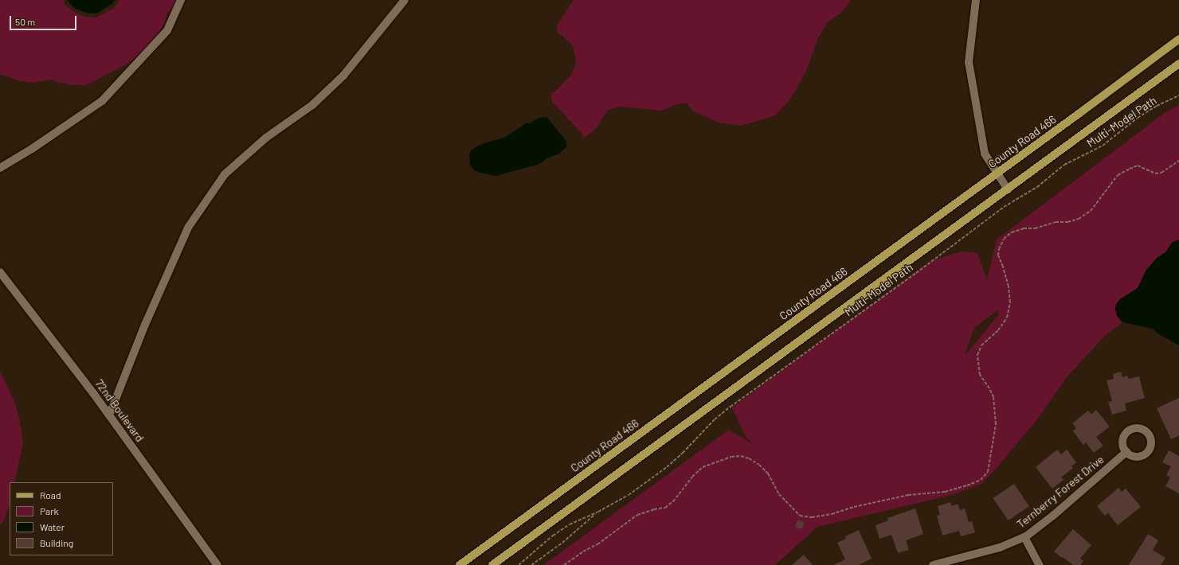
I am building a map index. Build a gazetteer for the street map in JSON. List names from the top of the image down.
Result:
{
  "streets": {
    "main road": ["County Road 466"],
    "street": ["72nd Boulevard", "Ternberry Forest Drive"],
    "path": ["Multi-Model Path"]
  },
  "legend": [
    "Road",
    "Park",
    "Water",
    "Building"
  ],
  "scale_bar": "50 m"
}
